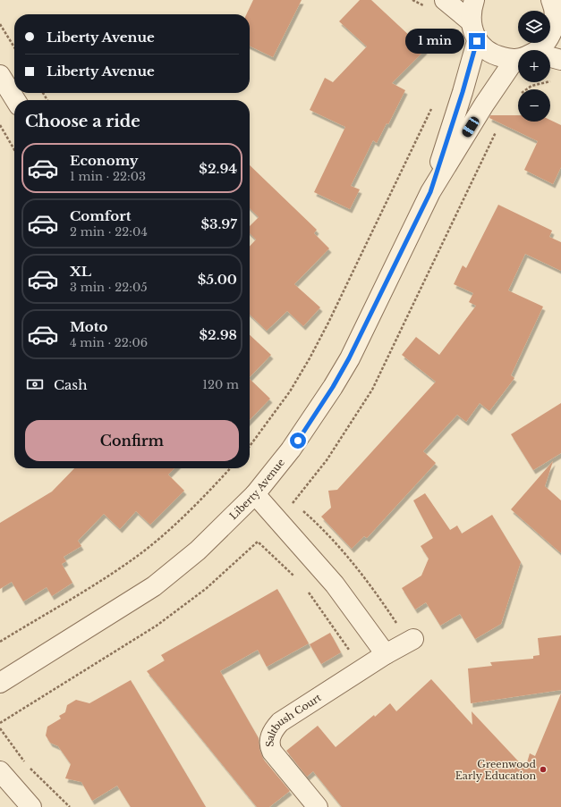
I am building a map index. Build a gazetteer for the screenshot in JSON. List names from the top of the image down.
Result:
{
  "streets": {
    "street": ["Liberty Avenue", "Saltbush Court"]
  },
  "places": ["Greenwood Early Education"],
  "page": {
    "map_buttons": ["+", "−"],
    "banner": ["Liberty Avenue", "Liberty Avenue"],
    "bubble": "1 min",
    "heading": "Choose a ride",
    "list": [
      {
        "name": "Economy",
        "note": "1 min · 22:03",
        "value": "$2.94"
      },
      {
        "name": "Comfort",
        "note": "2 min · 22:04",
        "value": "$3.97"
      },
      {
        "name": "XL",
        "note": "3 min · 22:05",
        "value": "$5.00"
      },
      {
        "name": "Moto",
        "note": "4 min · 22:06",
        "value": "$2.98"
      }
    ],
    "pay": ["Cash", "120 m"],
    "buttons": "Confirm"
  }
}
